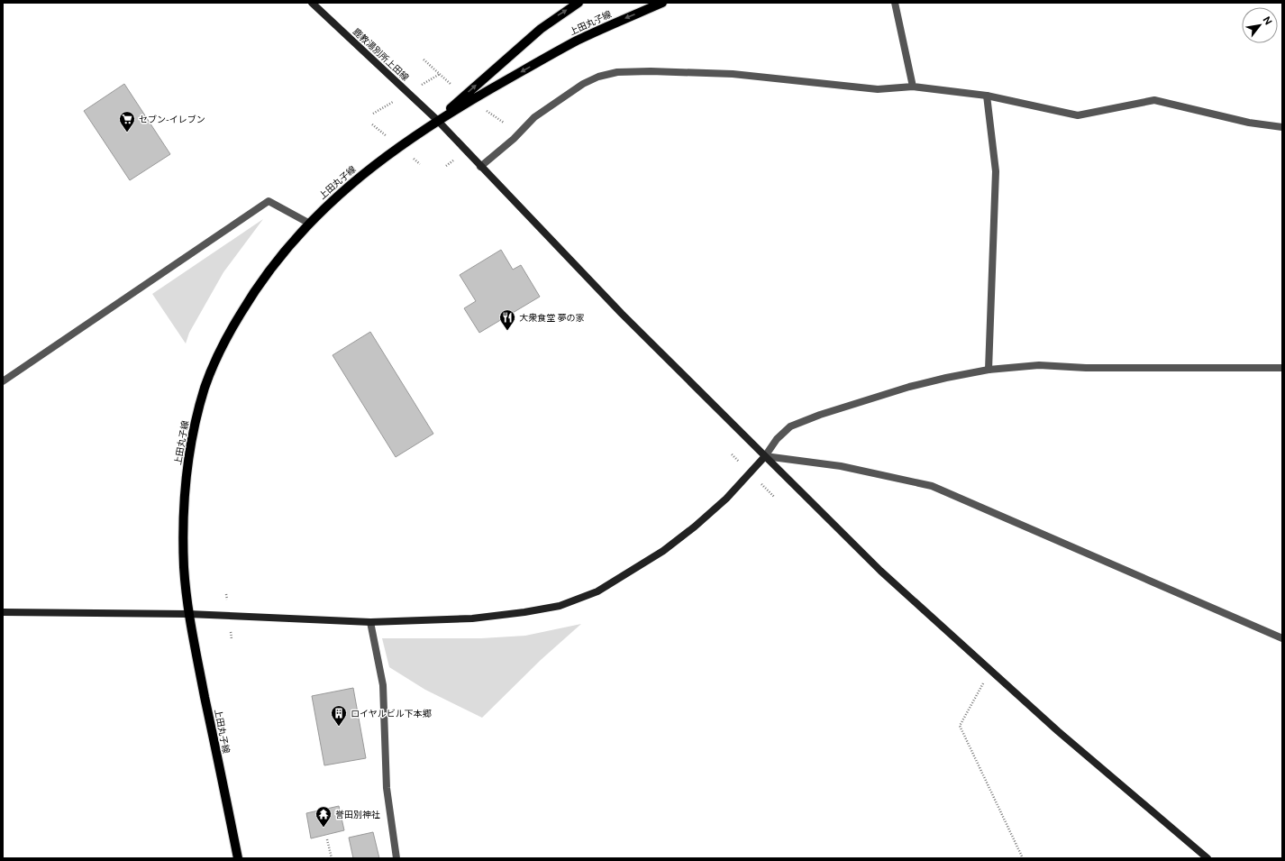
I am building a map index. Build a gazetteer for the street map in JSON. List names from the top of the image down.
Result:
{
  "streets": {
    "main road": ["上田丸子線"],
    "street": ["鹿教湯別所上田線"]
  },
  "crossings": [
    ["上田丸子線", "鹿教湯別所上田線"]
  ],
  "places": {
    "supermarket": ["セブン-イレブン"],
    "restaurant": ["大衆食堂 夢の家"],
    "building": ["ロイヤルビル下本郷"],
    "temple": ["誉田別神社"]
  },
  "north": "top right"
}
